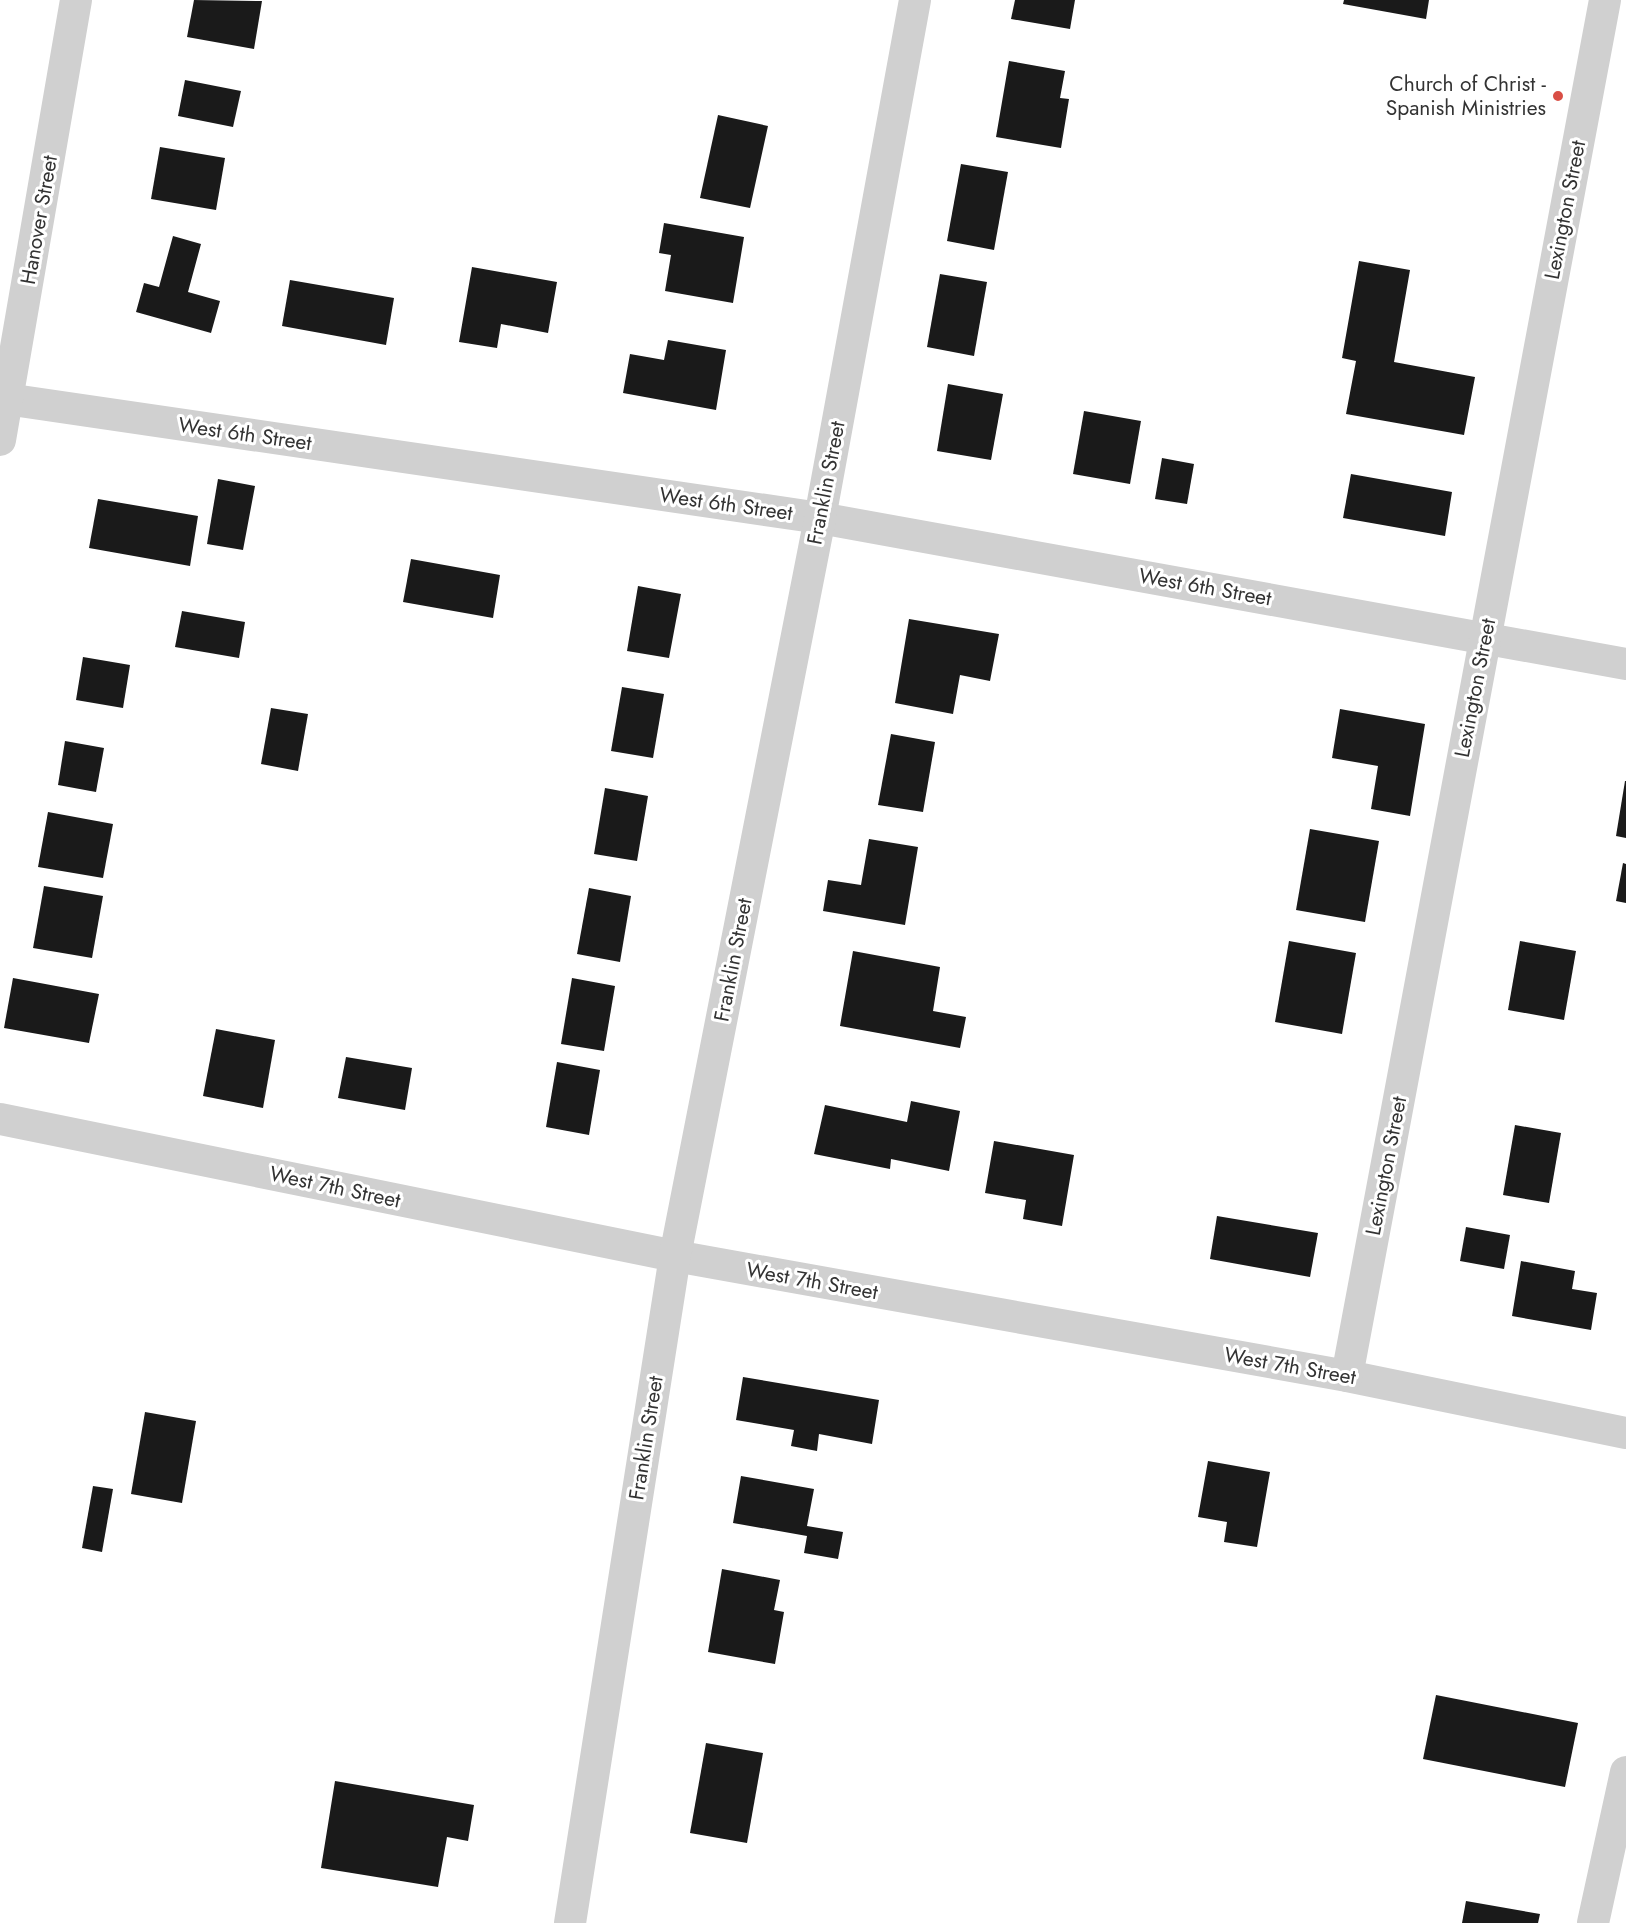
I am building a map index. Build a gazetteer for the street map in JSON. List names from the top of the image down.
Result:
{
  "streets": {
    "street": [
      "Lexington Street",
      "Hanover Street",
      "West 6th Street",
      "Franklin Street",
      "West 7th Street"
    ]
  },
  "crossings": [
    ["Lexington Street", "West 6th Street"],
    ["Lexington Street", "West 7th Street"],
    ["Hanover Street", "West 6th Street"],
    ["West 6th Street", "Franklin Street"],
    ["Franklin Street", "West 7th Street"]
  ],
  "places": ["Church of Christ - Spanish Ministries"]
}
